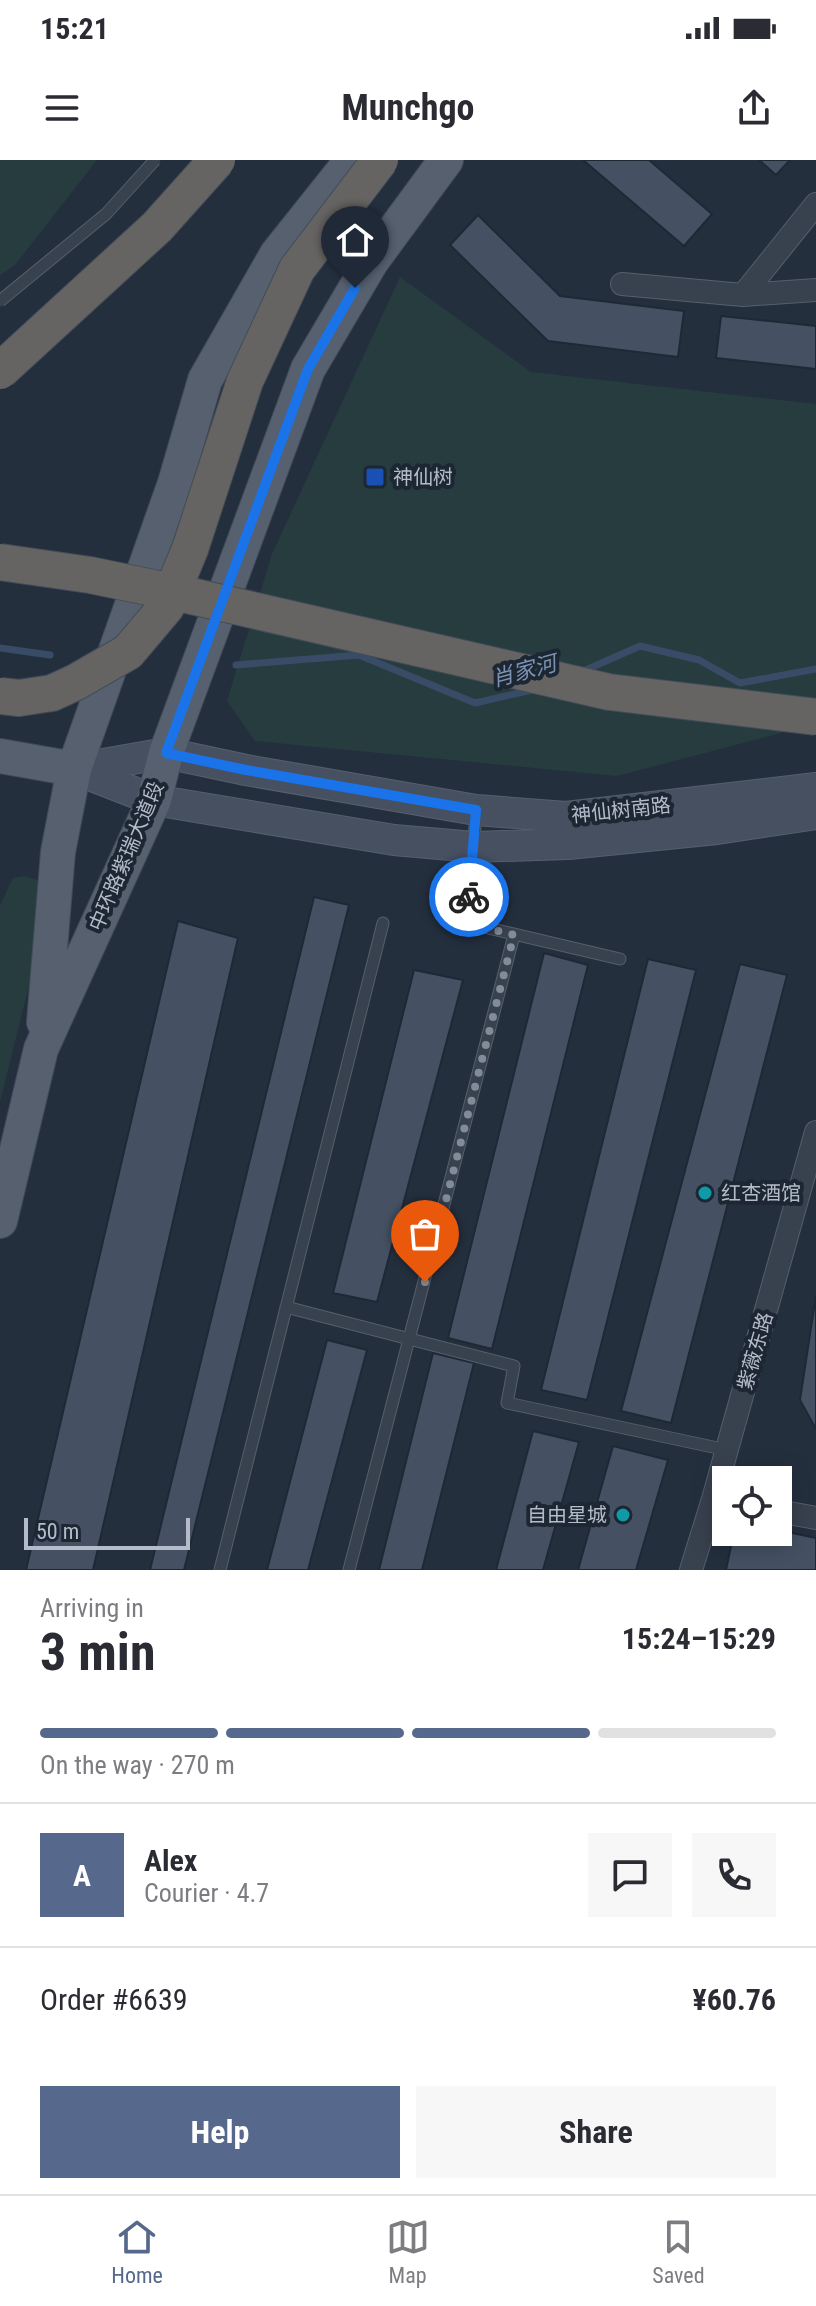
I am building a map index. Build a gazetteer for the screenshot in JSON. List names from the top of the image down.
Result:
{
  "streets": {
    "main road": ["神仙树南路", "中环路紫瑞大道段"],
    "street": ["紫薇东路"]
  },
  "crossings": [
    ["神仙树南路", "中环路紫瑞大道段"]
  ],
  "water": ["肖家河"],
  "places": {
    "transit": ["神仙树"],
    "other": ["红杏酒馆", "自由星城"]
  },
  "scale_bar": "50 m",
  "page": {
    "status": "15:21",
    "header": "Munchgo",
    "scale": "50 m",
    "heading": ["3 min", "Arriving in", "15:24–15:29"],
    "panel": [
      "Alex",
      "Courier · 4.7",
      "Order #6639",
      "¥60.76"
    ],
    "bar": "On the way · 270 m",
    "round": "A",
    "buttons": ["Help", "Share"],
    "tabs": ["Home", "Map", "Saved"]
  }
}
